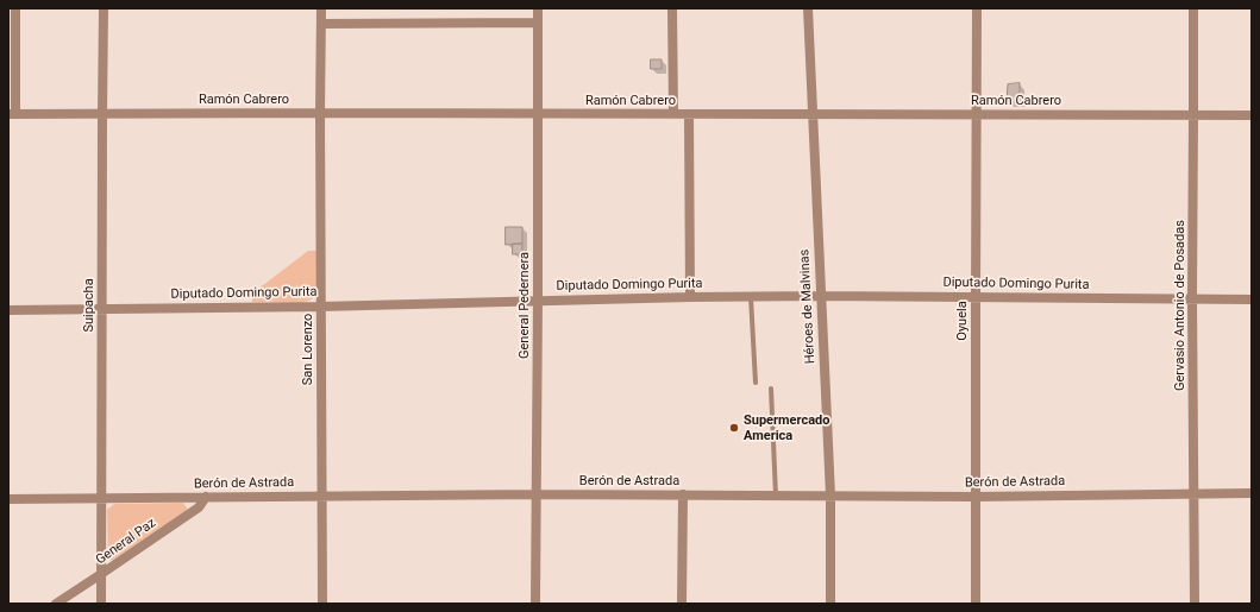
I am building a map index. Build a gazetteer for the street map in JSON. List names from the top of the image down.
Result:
{
  "streets": {
    "street": [
      "Ramón Cabrero",
      "Diputado Domingo Purita",
      "Suipacha",
      "General Pedernera",
      "Gervasio Antonio de Posadas",
      "Héroes de Malvinas",
      "Oyuela",
      "San Lorenzo",
      "Berón de Astrada",
      "General Paz"
    ]
  },
  "crossings": [
    ["Ramón Cabrero", "Suipacha"],
    ["Ramón Cabrero", "General Pedernera"],
    ["Ramón Cabrero", "Gervasio Antonio de Posadas"],
    ["Ramón Cabrero", "Héroes de Malvinas"],
    ["Ramón Cabrero", "Oyuela"],
    ["Ramón Cabrero", "San Lorenzo"],
    ["Diputado Domingo Purita", "Suipacha"],
    ["Diputado Domingo Purita", "General Pedernera"],
    ["Diputado Domingo Purita", "Gervasio Antonio de Posadas"],
    ["Diputado Domingo Purita", "Héroes de Malvinas"],
    ["Diputado Domingo Purita", "Oyuela"],
    ["Diputado Domingo Purita", "San Lorenzo"],
    ["Suipacha", "Berón de Astrada"],
    ["Suipacha", "General Paz"],
    ["General Pedernera", "Berón de Astrada"],
    ["Gervasio Antonio de Posadas", "Berón de Astrada"],
    ["Héroes de Malvinas", "Berón de Astrada"],
    ["Oyuela", "Berón de Astrada"],
    ["San Lorenzo", "Berón de Astrada"],
    ["Berón de Astrada", "General Paz"]
  ],
  "places": ["Supermercado America"]
}
